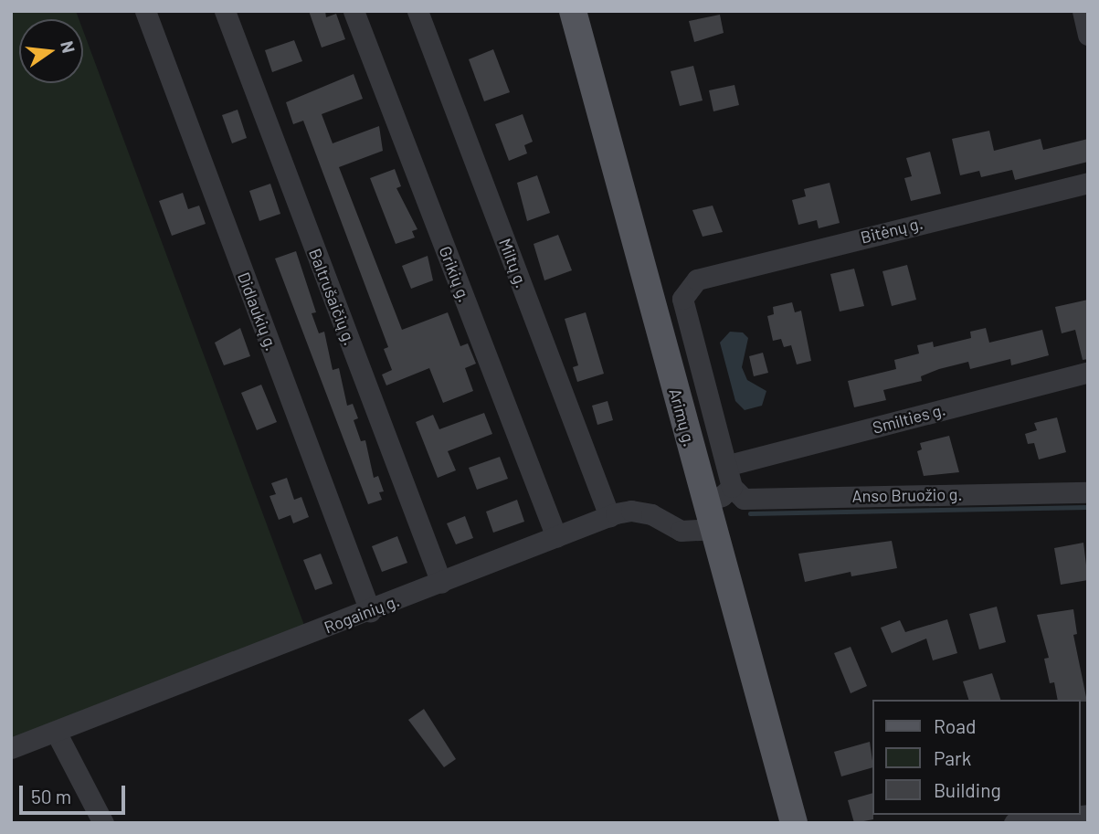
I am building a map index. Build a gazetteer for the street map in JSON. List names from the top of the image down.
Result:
{
  "streets": {
    "main road": ["Arimų g."],
    "street": [
      "Bitėnų g.",
      "Miltų g.",
      "Grikių g.",
      "Baltrušaičių g.",
      "Didlaukių g.",
      "Smilties g.",
      "Anso Bruožio g.",
      "Rogainių g."
    ]
  },
  "crossings": [
    ["Bitėnų g.", "Smilties g."],
    ["Miltų g.", "Rogainių g."],
    ["Grikių g.", "Rogainių g."],
    ["Baltrušaičių g.", "Rogainių g."],
    ["Didlaukių g.", "Rogainių g."],
    ["Arimų g.", "Rogainių g."]
  ],
  "legend": ["Road", "Park", "Building"],
  "scale_bar": "50 m",
  "north": "right"
}
